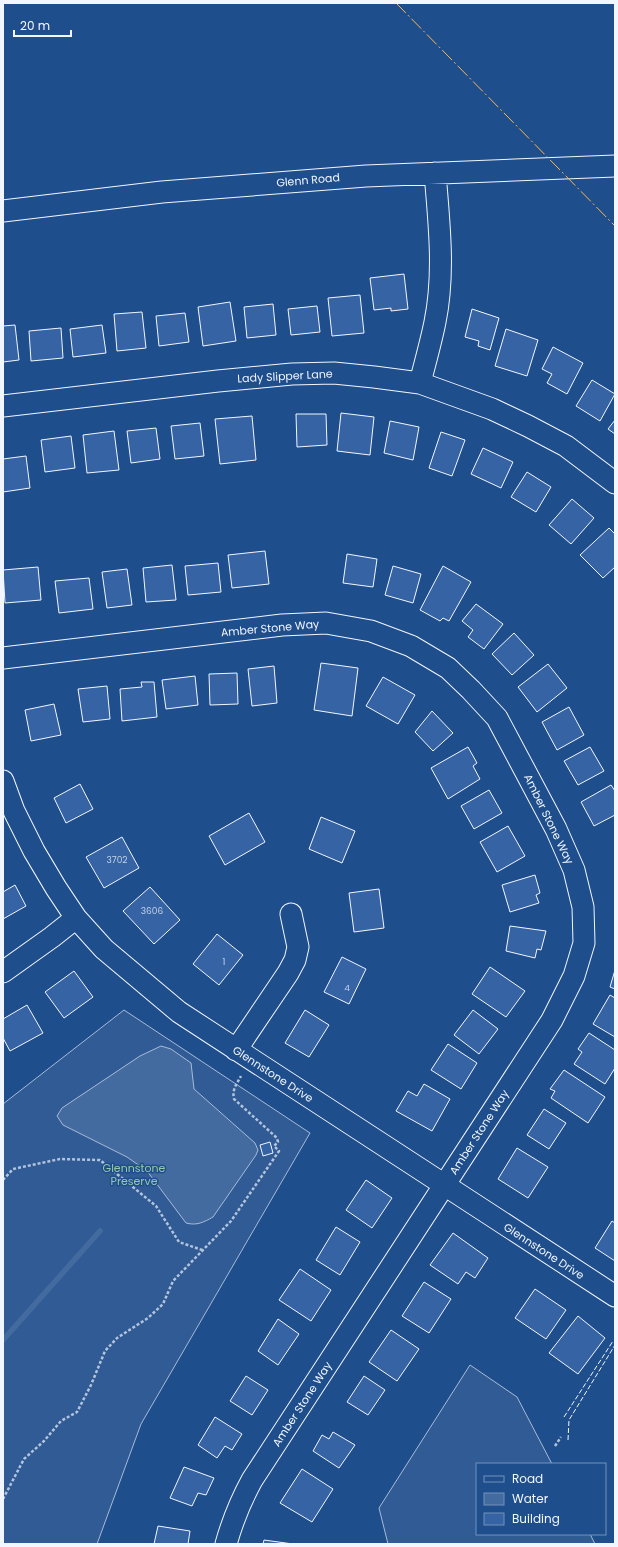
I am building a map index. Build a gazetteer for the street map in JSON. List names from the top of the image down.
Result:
{
  "streets": {
    "street": [
      "Glenn Road",
      "Lady Slipper Lane",
      "Amber Stone Way",
      "Glennstone Drive"
    ]
  },
  "crossings": [
    ["Amber Stone Way", "Glennstone Drive"]
  ],
  "parks": ["Glennstone Preserve"],
  "house_numbers": [
    "3702",
    "3606",
    "1",
    "4"
  ],
  "legend": ["Road", "Water", "Building"],
  "scale_bar": "20 m"
}
